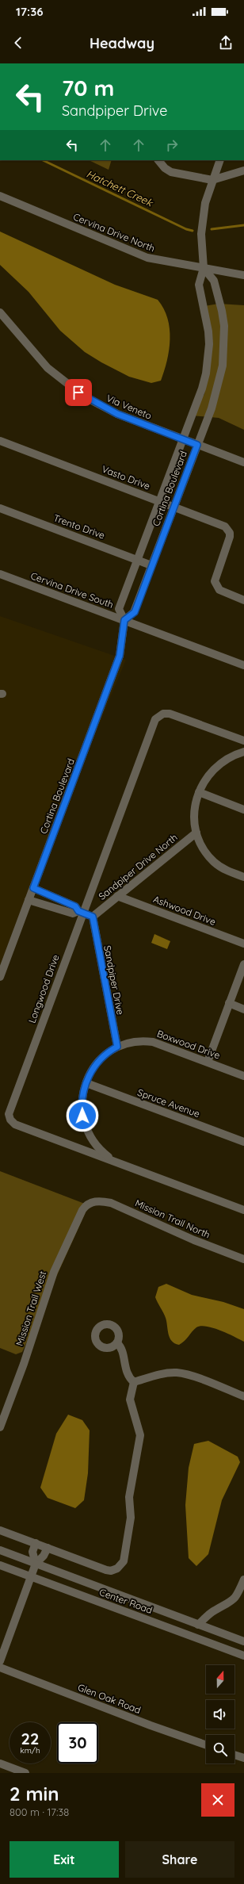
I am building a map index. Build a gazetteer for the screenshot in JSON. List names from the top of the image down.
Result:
{
  "streets": {
    "street": [
      "Cervina Drive North",
      "Via Veneto",
      "Vasto Drive",
      "Cortina Boulevard",
      "Trento Drive",
      "Cervina Drive South",
      "Sandpiper Drive North",
      "Ashwood Drive",
      "Sandpiper Drive",
      "Longwood Drive",
      "Boxwood Drive",
      "Spruce Avenue",
      "Mission Trail North",
      "Mission Trail West",
      "Center Road",
      "Glen Oak Road"
    ]
  },
  "crossings": [
    ["Cervina Drive North", "Cortina Boulevard"],
    ["Via Veneto", "Cortina Boulevard"],
    ["Vasto Drive", "Cortina Boulevard"],
    ["Cortina Boulevard", "Trento Drive"],
    ["Cortina Boulevard", "Cervina Drive South"],
    ["Sandpiper Drive North", "Ashwood Drive"],
    ["Sandpiper Drive North", "Sandpiper Drive"],
    ["Sandpiper Drive", "Boxwood Drive"],
    ["Longwood Drive", "Boxwood Drive"],
    ["Boxwood Drive", "Spruce Avenue"],
    ["Mission Trail North", "Mission Trail West"]
  ],
  "water": ["Hatchett Creek"],
  "north": "top",
  "page": {
    "status": "17:36",
    "header": "Headway",
    "turn": ["70 m", "Sandpiper Drive"],
    "speed": "22 km/h",
    "limit": "30",
    "heading": ["2 min", "800 m · 17:38"],
    "buttons": ["Exit", "Share"]
  }
}
